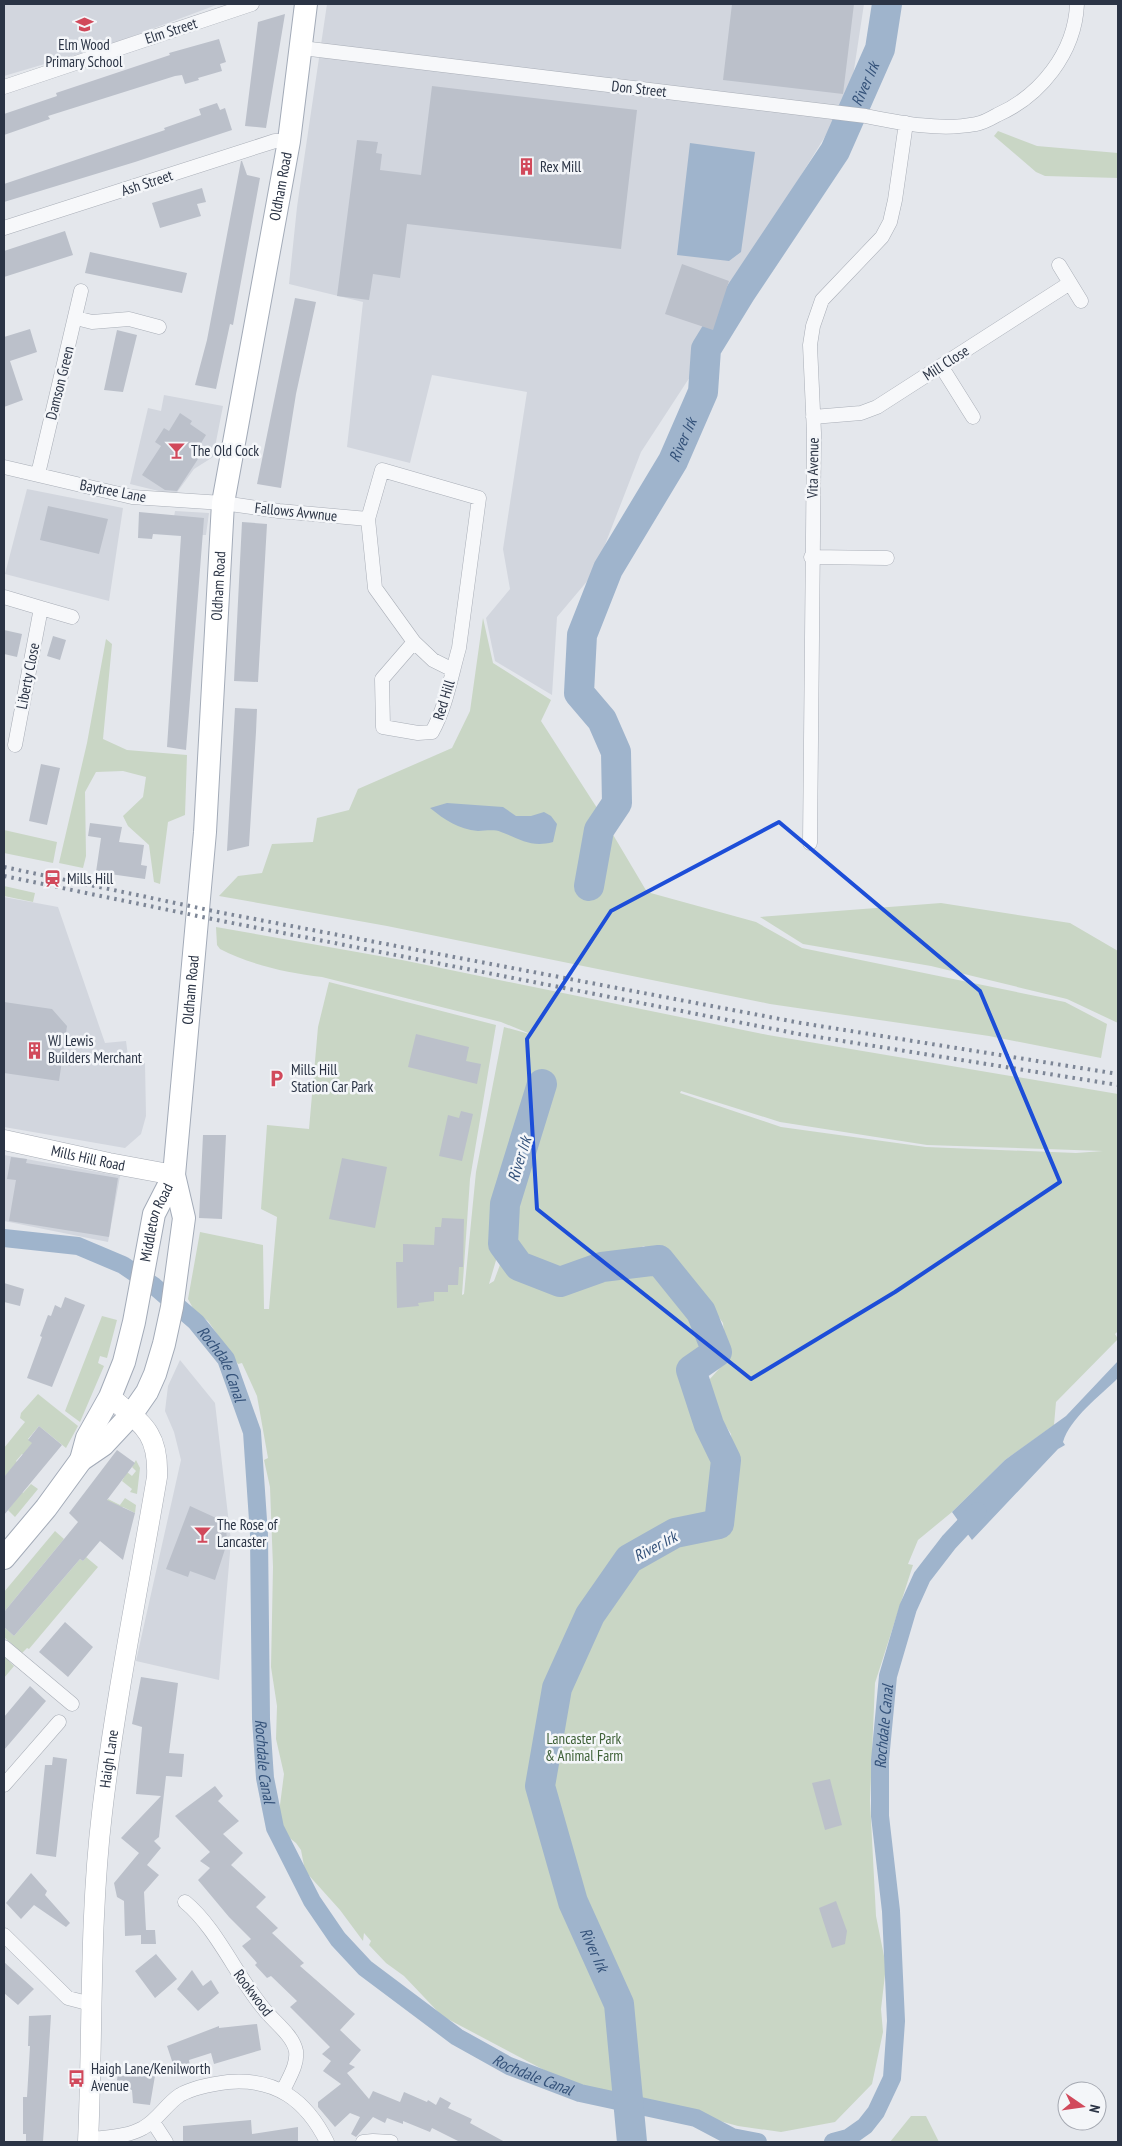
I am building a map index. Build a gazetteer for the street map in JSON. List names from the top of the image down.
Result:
{
  "streets": {
    "main road": [
      "Oldham Road",
      "Mills Hill Road",
      "Middleton Road",
      "Haigh Lane"
    ],
    "street": [
      "Elm Street",
      "Don Street",
      "Ash Street",
      "Mill Close",
      "Damson Green",
      "Vita Avenue",
      "Baytree Lane",
      "Fallows Avwnue",
      "Liberty Close",
      "Red Hill",
      "Rookwood"
    ]
  },
  "crossings": [
    ["Don Street", "Oldham Road"],
    ["Don Street", "Vita Avenue"],
    ["Ash Street", "Oldham Road"],
    ["Oldham Road", "Baytree Lane"],
    ["Oldham Road", "Fallows Avwnue"],
    ["Oldham Road", "Mills Hill Road"],
    ["Oldham Road", "Middleton Road"],
    ["Mill Close", "Vita Avenue"],
    ["Damson Green", "Baytree Lane"],
    ["Baytree Lane", "Fallows Avwnue"],
    ["Mills Hill Road", "Middleton Road"],
    ["Middleton Road", "Haigh Lane"]
  ],
  "water": ["River Irk", "Rochdale Canal"],
  "parks": ["Lancaster Park & Animal Farm"],
  "places": {
    "school or university": ["Elm Wood Primary School"],
    "building": ["Rex Mill", "WJ Lewis Builders Merchant"],
    "bar": ["The Old Cock", "The Rose of Lancaster"],
    "station": ["Mills Hill"],
    "parking": ["Mills Hill Station Car Park"],
    "bus stop": ["Haigh Lane/Kenilworth Avenue"]
  },
  "north": "right"
}
